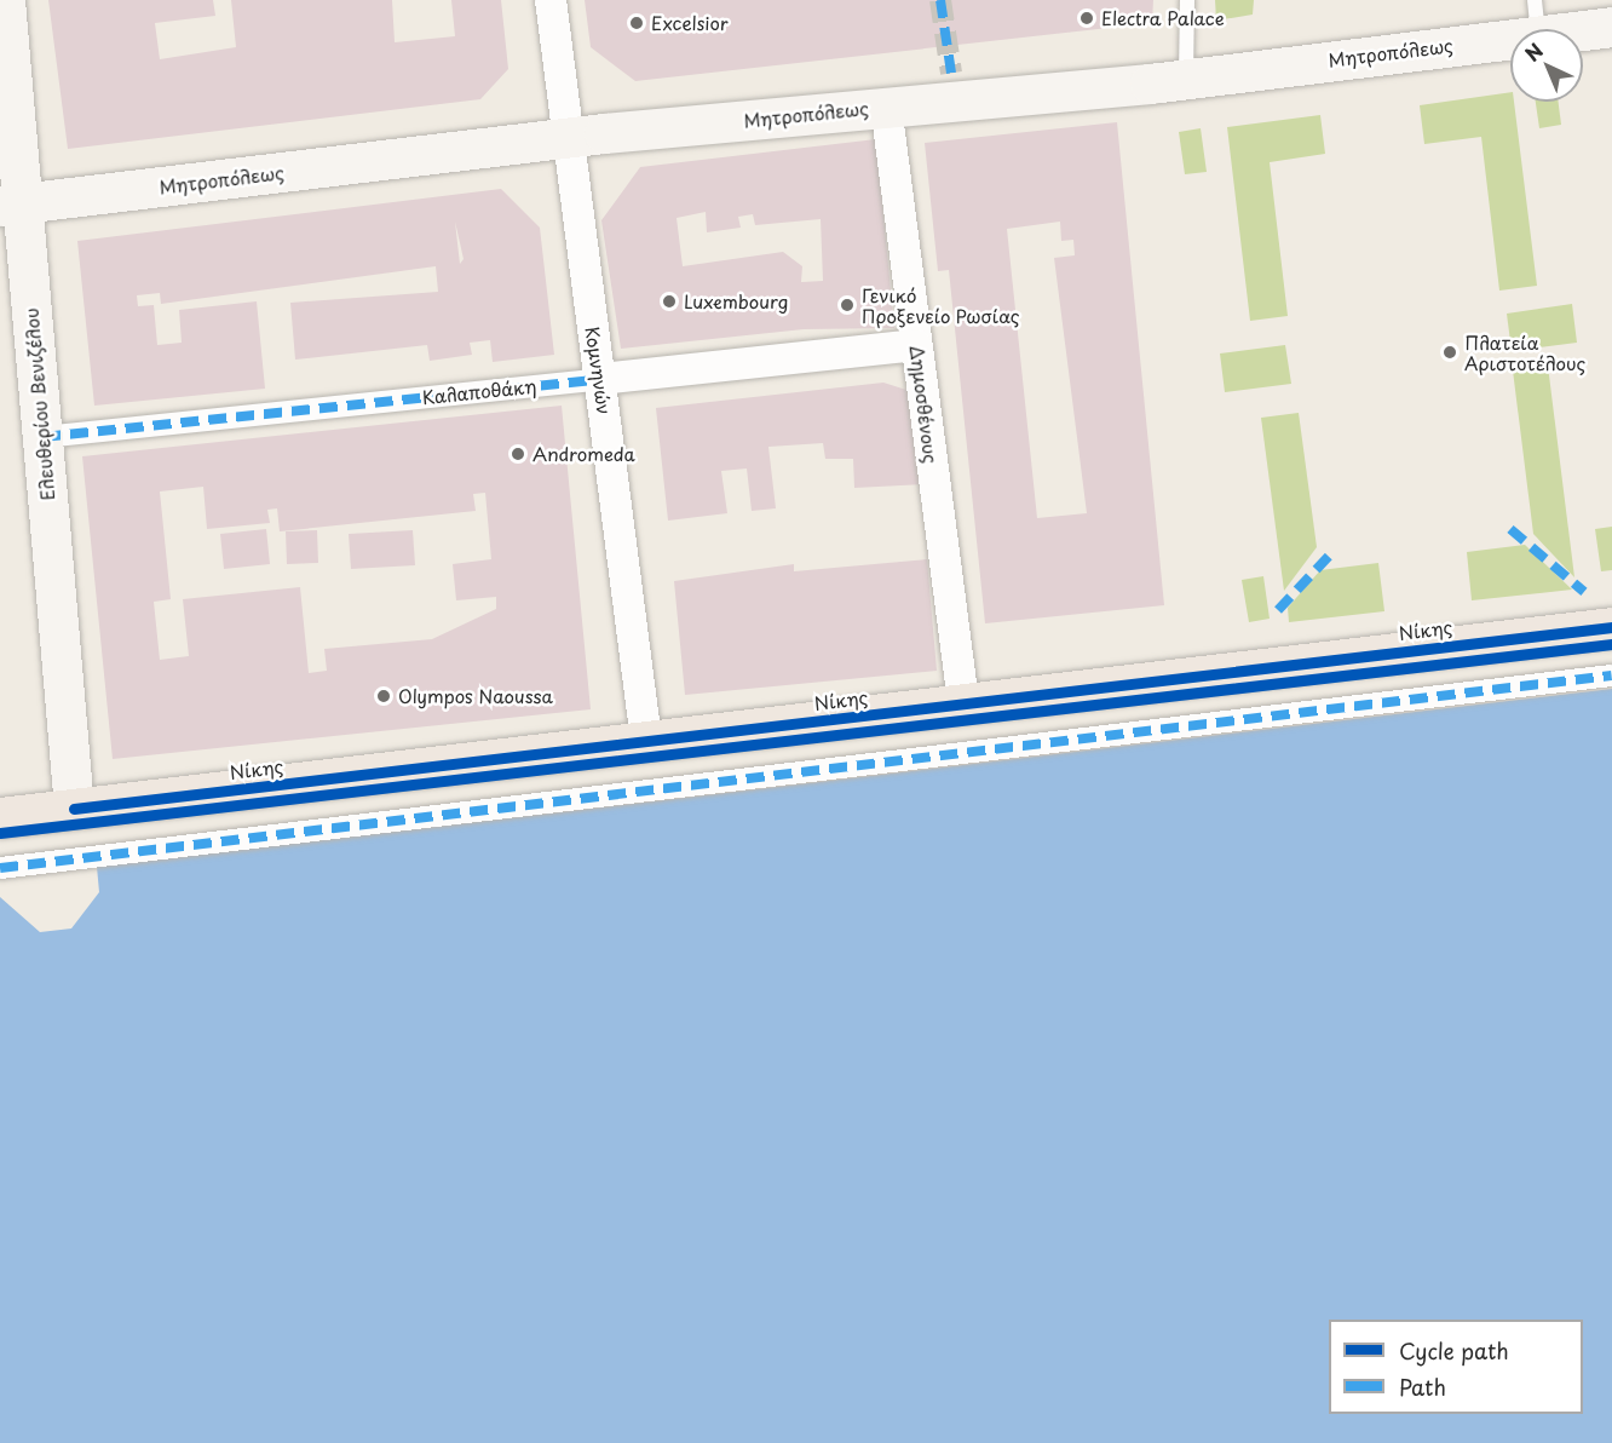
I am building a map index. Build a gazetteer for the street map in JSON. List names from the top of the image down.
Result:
{
  "streets": {
    "main road": ["Μητροπόλεως", "Ελευθερίου Βενιζέλου", "Νίκης"],
    "street": ["Κομνηνών", "Καλαποθάκη", "Δημοσθένους"]
  },
  "crossings": [
    ["Μητροπόλεως", "Κομνηνών"],
    ["Μητροπόλεως", "Ελευθερίου Βενιζέλου"],
    ["Μητροπόλεως", "Δημοσθένους"],
    ["Κομνηνών", "Καλαποθάκη"],
    ["Κομνηνών", "Νίκης"],
    ["Καλαποθάκη", "Ελευθερίου Βενιζέλου"],
    ["Καλαποθάκη", "Δημοσθένους"],
    ["Ελευθερίου Βενιζέλου", "Νίκης"],
    ["Δημοσθένους", "Νίκης"]
  ],
  "places": [
    "Electra Palace",
    "Excelsior",
    "Luxembourg",
    "Γενικό Προξενείο Ρωσίας",
    "Πλατεία Αριστοτέλους",
    "Andromeda",
    "Olympos Naoussa"
  ],
  "legend": ["Cycle path", "Path"],
  "north": "top left"
}
